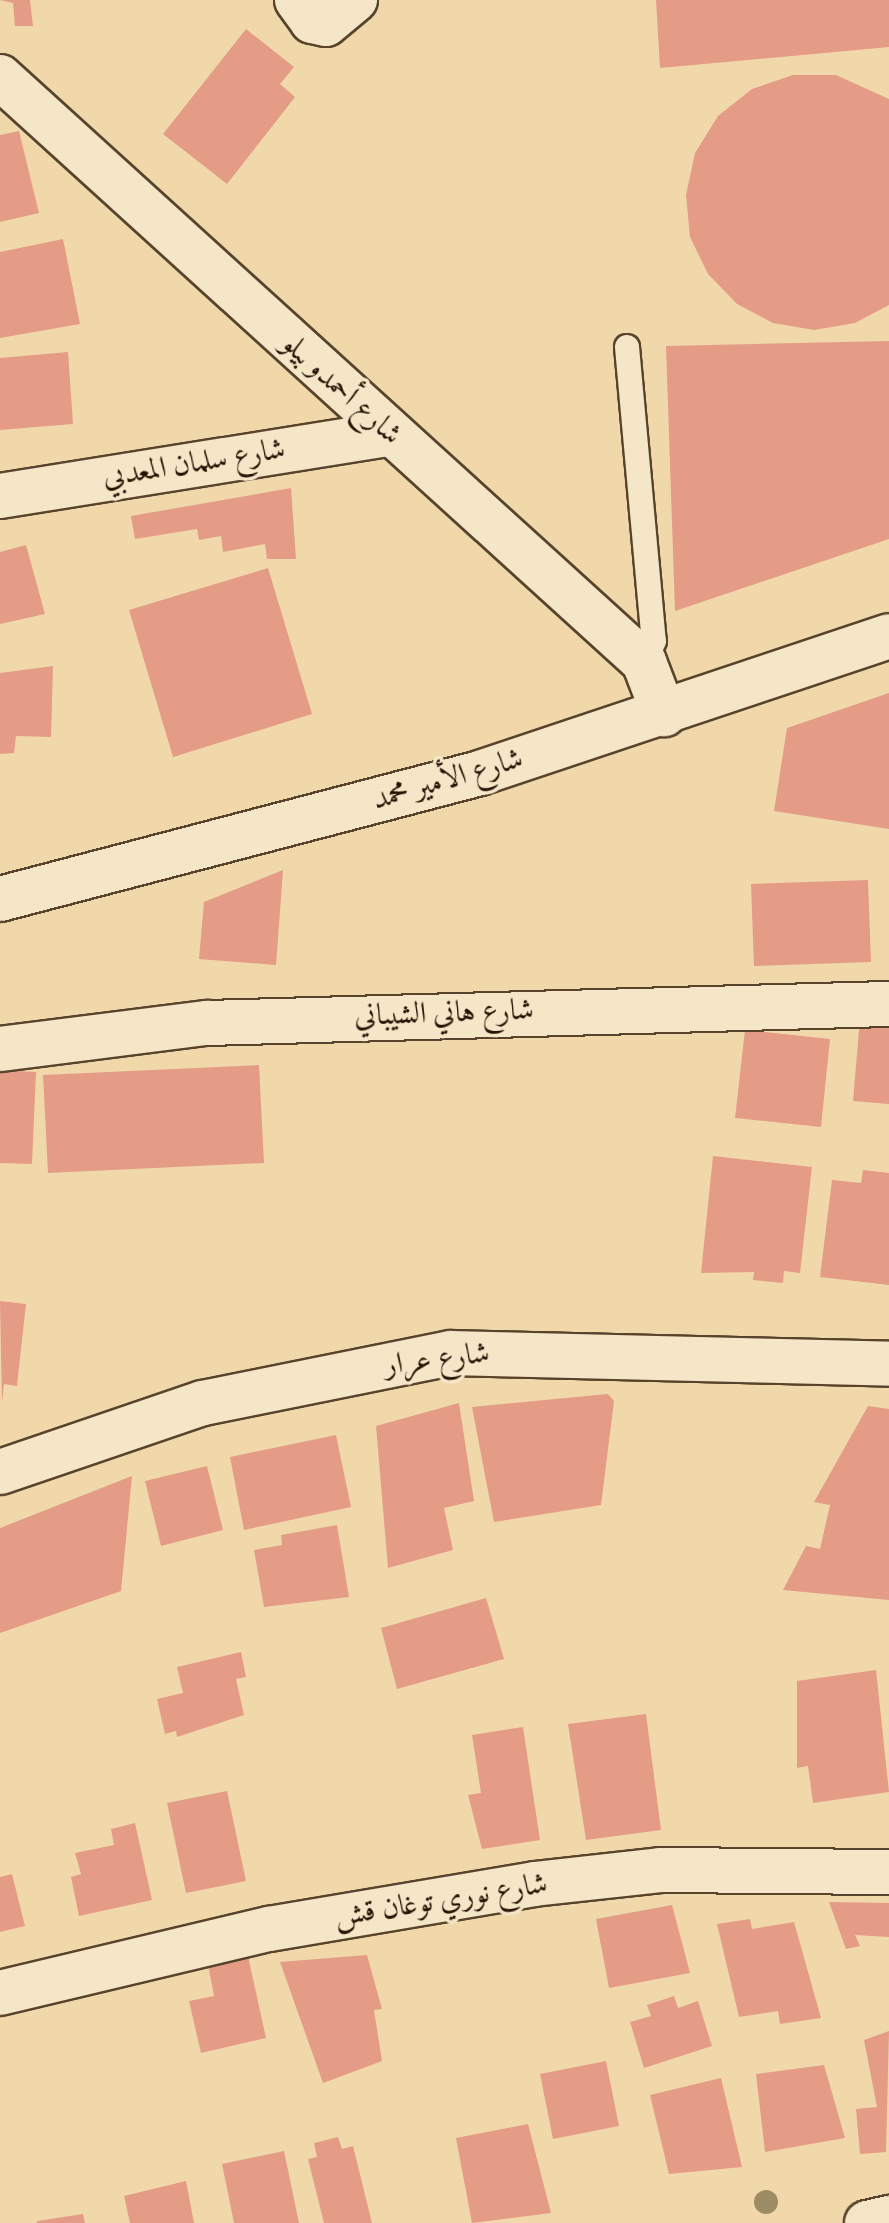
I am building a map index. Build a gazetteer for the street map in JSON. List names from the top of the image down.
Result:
{
  "streets": {
    "street": [
      "شارع أحمدو بيلو",
      "شارع سلمان المعدبي",
      "شارع الأمير محمد",
      "شارع هاني الشيباني",
      "شارع عرار",
      "شارع نوري توغان قش"
    ]
  },
  "crossings": [
    ["شارع أحمدو بيلو", "شارع سلمان المعدبي"],
    ["شارع أحمدو بيلو", "شارع الأمير محمد"]
  ]
}
